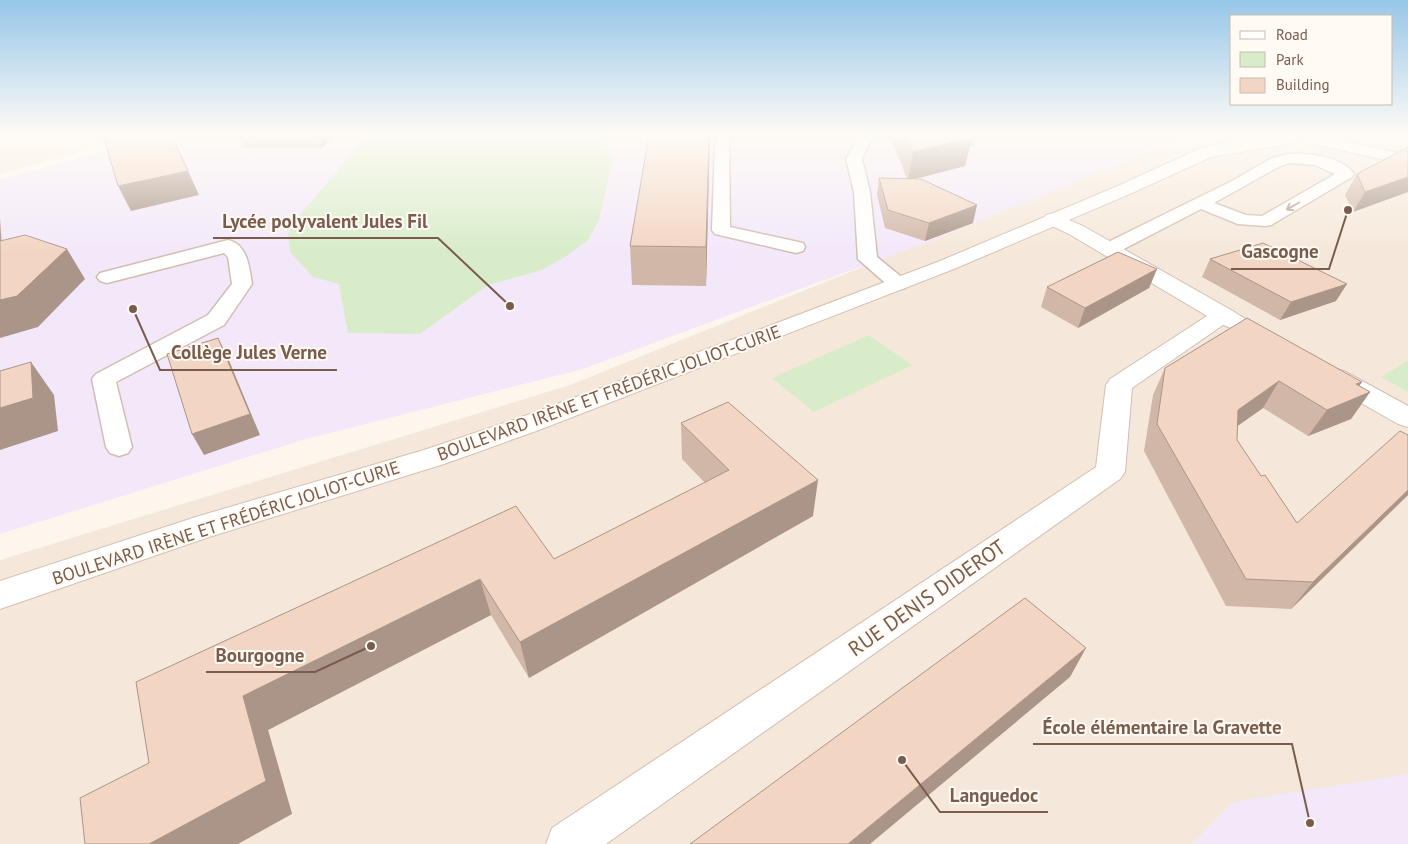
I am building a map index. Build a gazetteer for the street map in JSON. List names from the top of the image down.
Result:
{
  "streets": {
    "street": ["BOULEVARD IRÈNE ET FRÉDÉRIC JOLIOT-CURIE", "RUE DENIS DIDEROT"]
  },
  "places": [
    "Gascogne",
    "Lycée polyvalent Jules Fil",
    "Collège Jules Verne",
    "Bourgogne",
    "Languedoc",
    "École élémentaire la Gravette"
  ],
  "legend": ["Road", "Park", "Building"]
}
